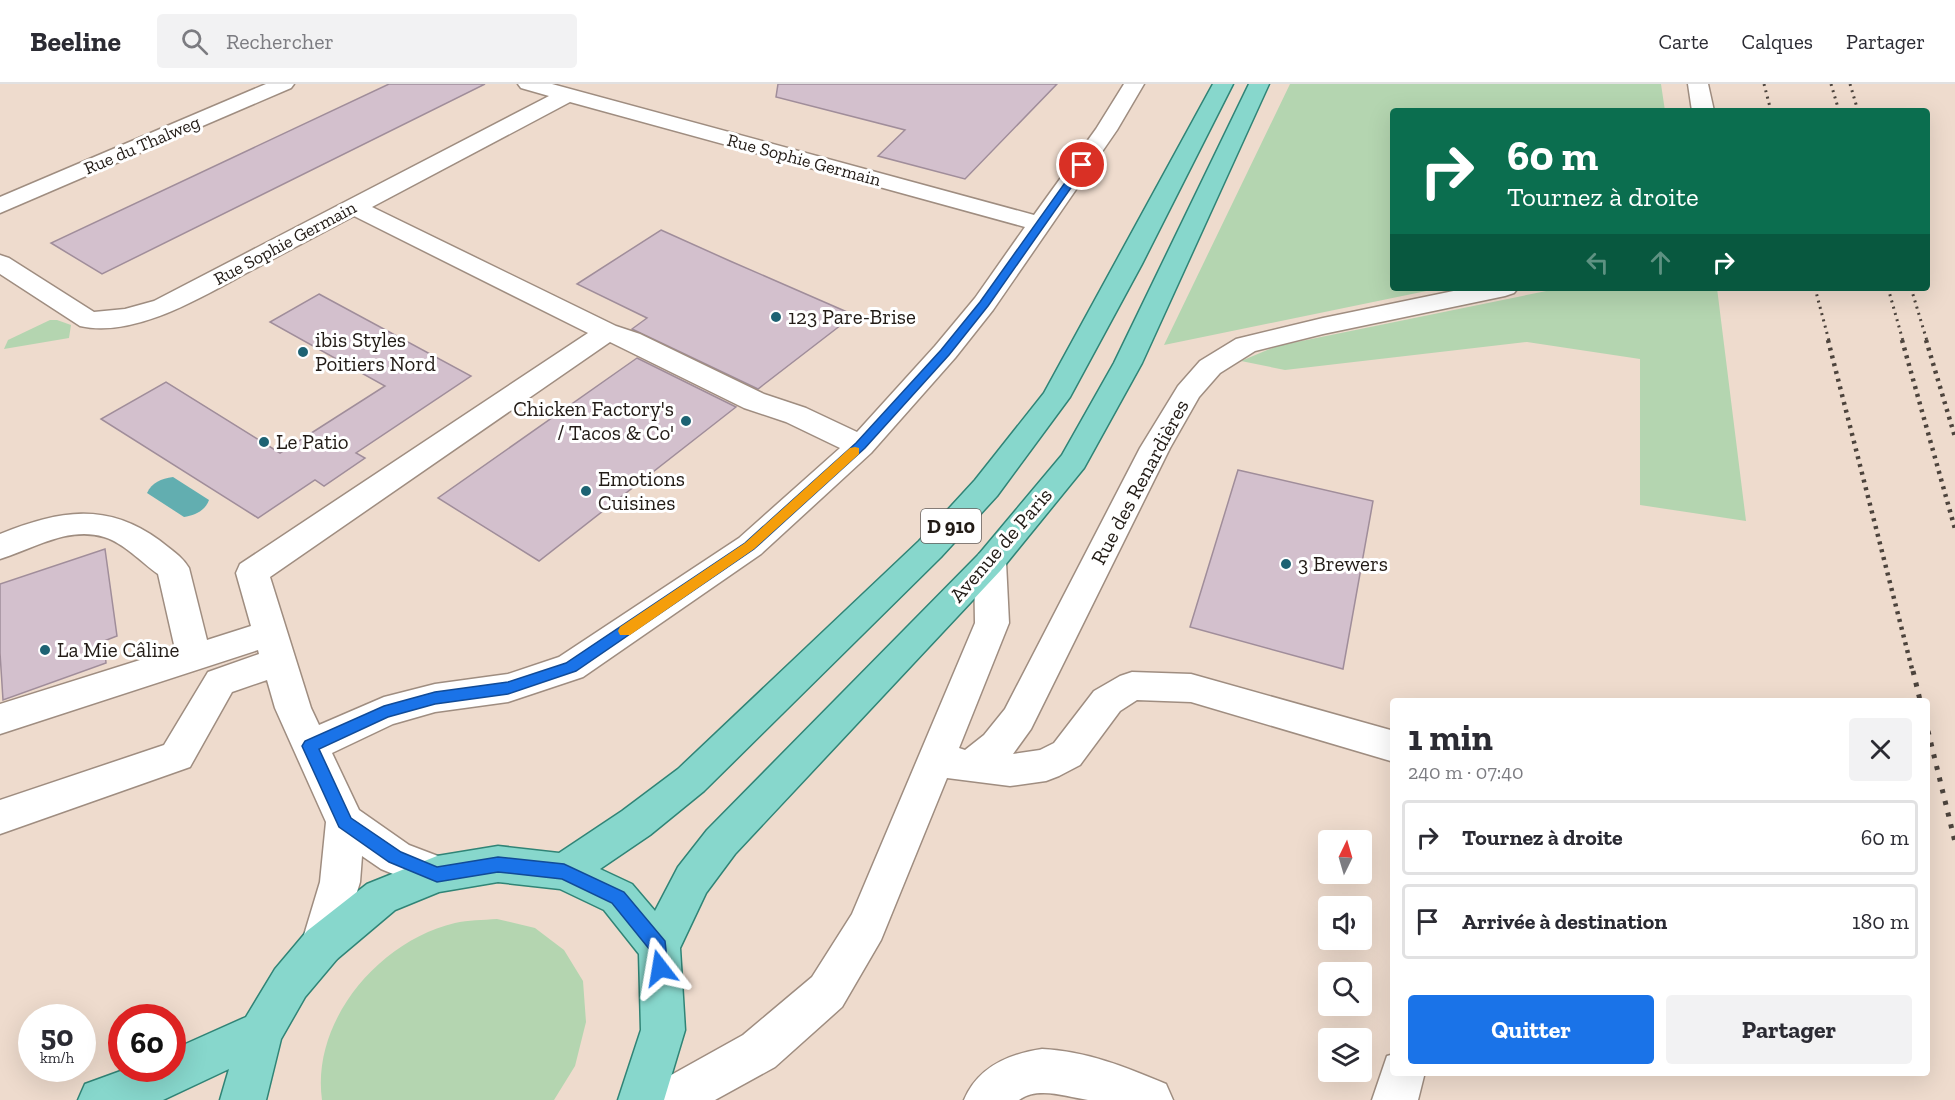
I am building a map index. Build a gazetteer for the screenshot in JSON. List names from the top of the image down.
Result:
{
  "streets": {
    "main road": ["D 910", "Avenue de Paris"],
    "street": ["Rue du Thalweg", "Rue Sophie Germain", "Rue des Renardières"]
  },
  "places": [
    "123 Pare-Brise",
    "ibis Styles Poitiers Nord",
    "Chicken Factory's / Tacos & Co'",
    "Le Patio",
    "Emotions Cuisines",
    "3 Brewers",
    "La Mie Câline"
  ],
  "north": "top",
  "page": {
    "header": "Beeline",
    "search": "Rechercher",
    "nav": ["Carte", "Calques", "Partager"],
    "turn": ["60 m", "Tournez à droite"],
    "heading": ["1 min", "240 m · 07:40"],
    "list": [
      {
        "name": "Tournez à droite",
        "value": "60 m"
      },
      {
        "name": "Arrivée à destination",
        "value": "180 m"
      }
    ],
    "buttons": ["Quitter", "Partager"],
    "speed": "50 km/h",
    "limit": "60"
  }
}
